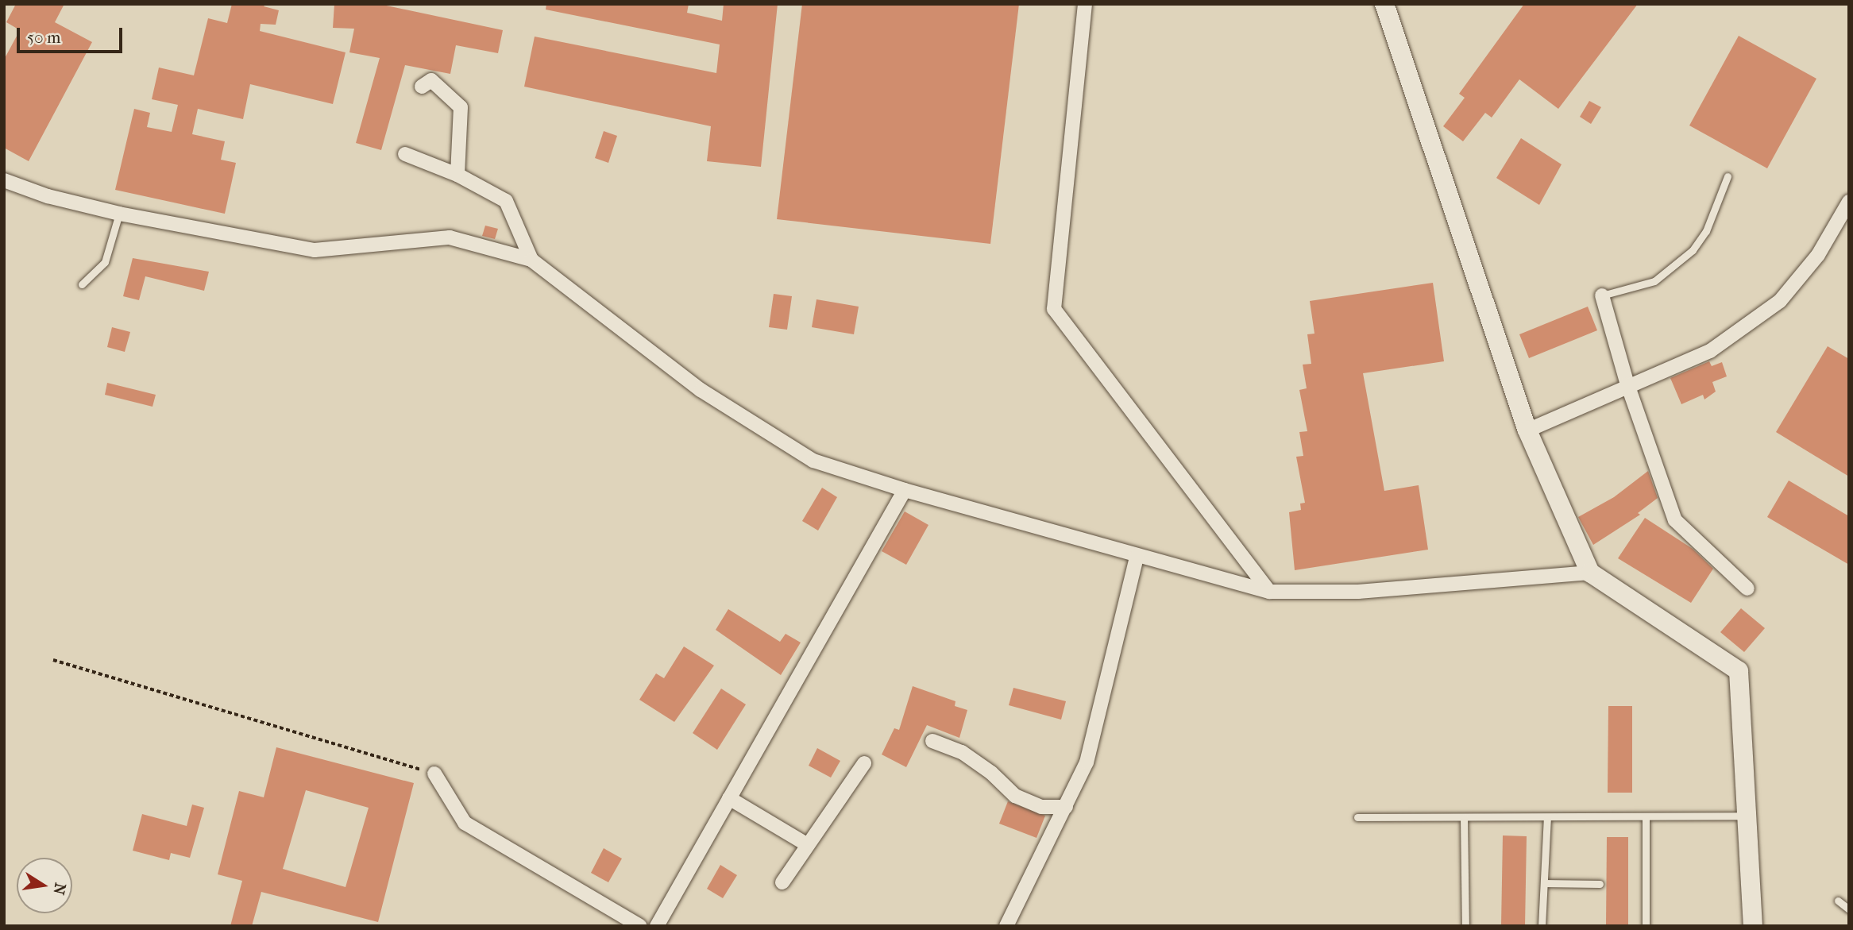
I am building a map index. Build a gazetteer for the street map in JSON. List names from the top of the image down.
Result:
{
  "scale_bar": "50 m",
  "north": "right"
}
